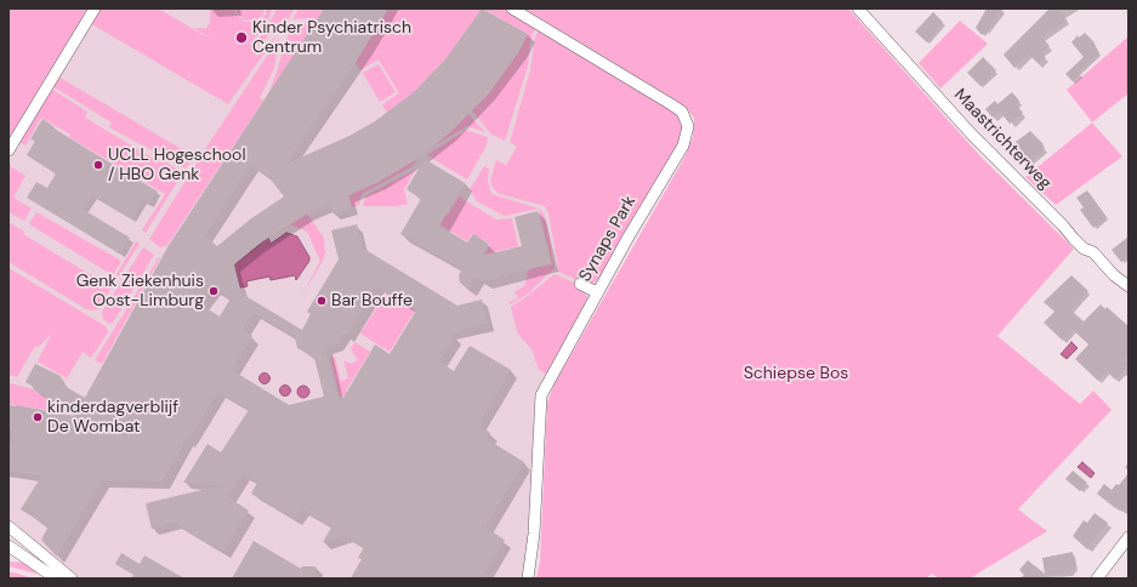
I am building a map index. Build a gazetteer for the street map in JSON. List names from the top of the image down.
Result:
{
  "streets": {
    "street": ["Maastrichterweg", "Synaps Park"]
  },
  "parks": ["Schiepse Bos"],
  "places": [
    "Kinder Psychiatrisch Centrum",
    "UCLL Hogeschool / HBO Genk",
    "Genk Ziekenhuis Oost-Limburg",
    "Bar Bouffe",
    "kinderdagverblijf De Wombat"
  ]
}
